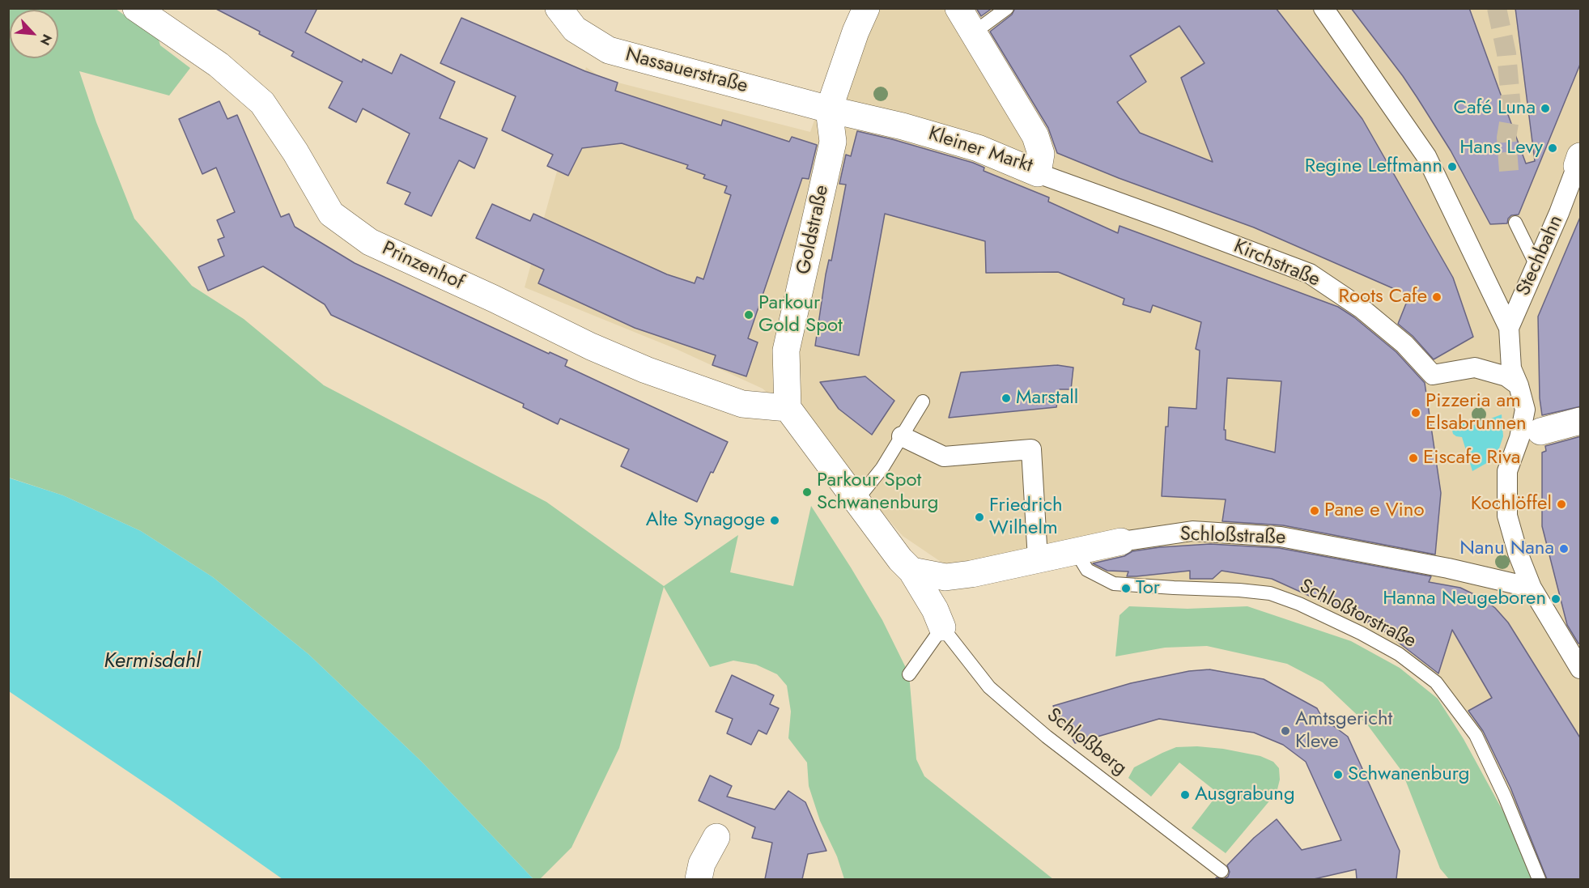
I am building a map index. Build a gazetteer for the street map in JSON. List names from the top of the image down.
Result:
{
  "streets": {
    "street": [
      "Nassauerstraße",
      "Kleiner Markt",
      "Goldstraße",
      "Stechbahn",
      "Kirchstraße",
      "Prinzenhof",
      "Schloßstraße"
    ],
    "lane": ["Schloßtorstraße", "Schloßberg"]
  },
  "crossings": [
    ["Nassauerstraße", "Kleiner Markt"],
    ["Nassauerstraße", "Goldstraße"],
    ["Kleiner Markt", "Goldstraße"],
    ["Kleiner Markt", "Kirchstraße"],
    ["Goldstraße", "Prinzenhof"],
    ["Schloßstraße", "Schloßtorstraße"]
  ],
  "water": ["Kermisdahl"],
  "places": [
    "Café Luna",
    "Hans Levy",
    "Regine Leffmann",
    "Roots Cafe",
    "Parkour Gold Spot",
    "Marstall",
    "Pizzeria am Elsabrunnen",
    "Eiscafe Riva",
    "Parkour Spot Schwanenburg",
    "Kochlöffel",
    "Pane e Vino",
    "Friedrich Wilhelm",
    "Alte Synagoge",
    "Nanu Nana",
    "Tor",
    "Hanna Neugeboren",
    "Amtsgericht Kleve",
    "Schwanenburg",
    "Ausgrabung"
  ],
  "north": "bottom right"
}
